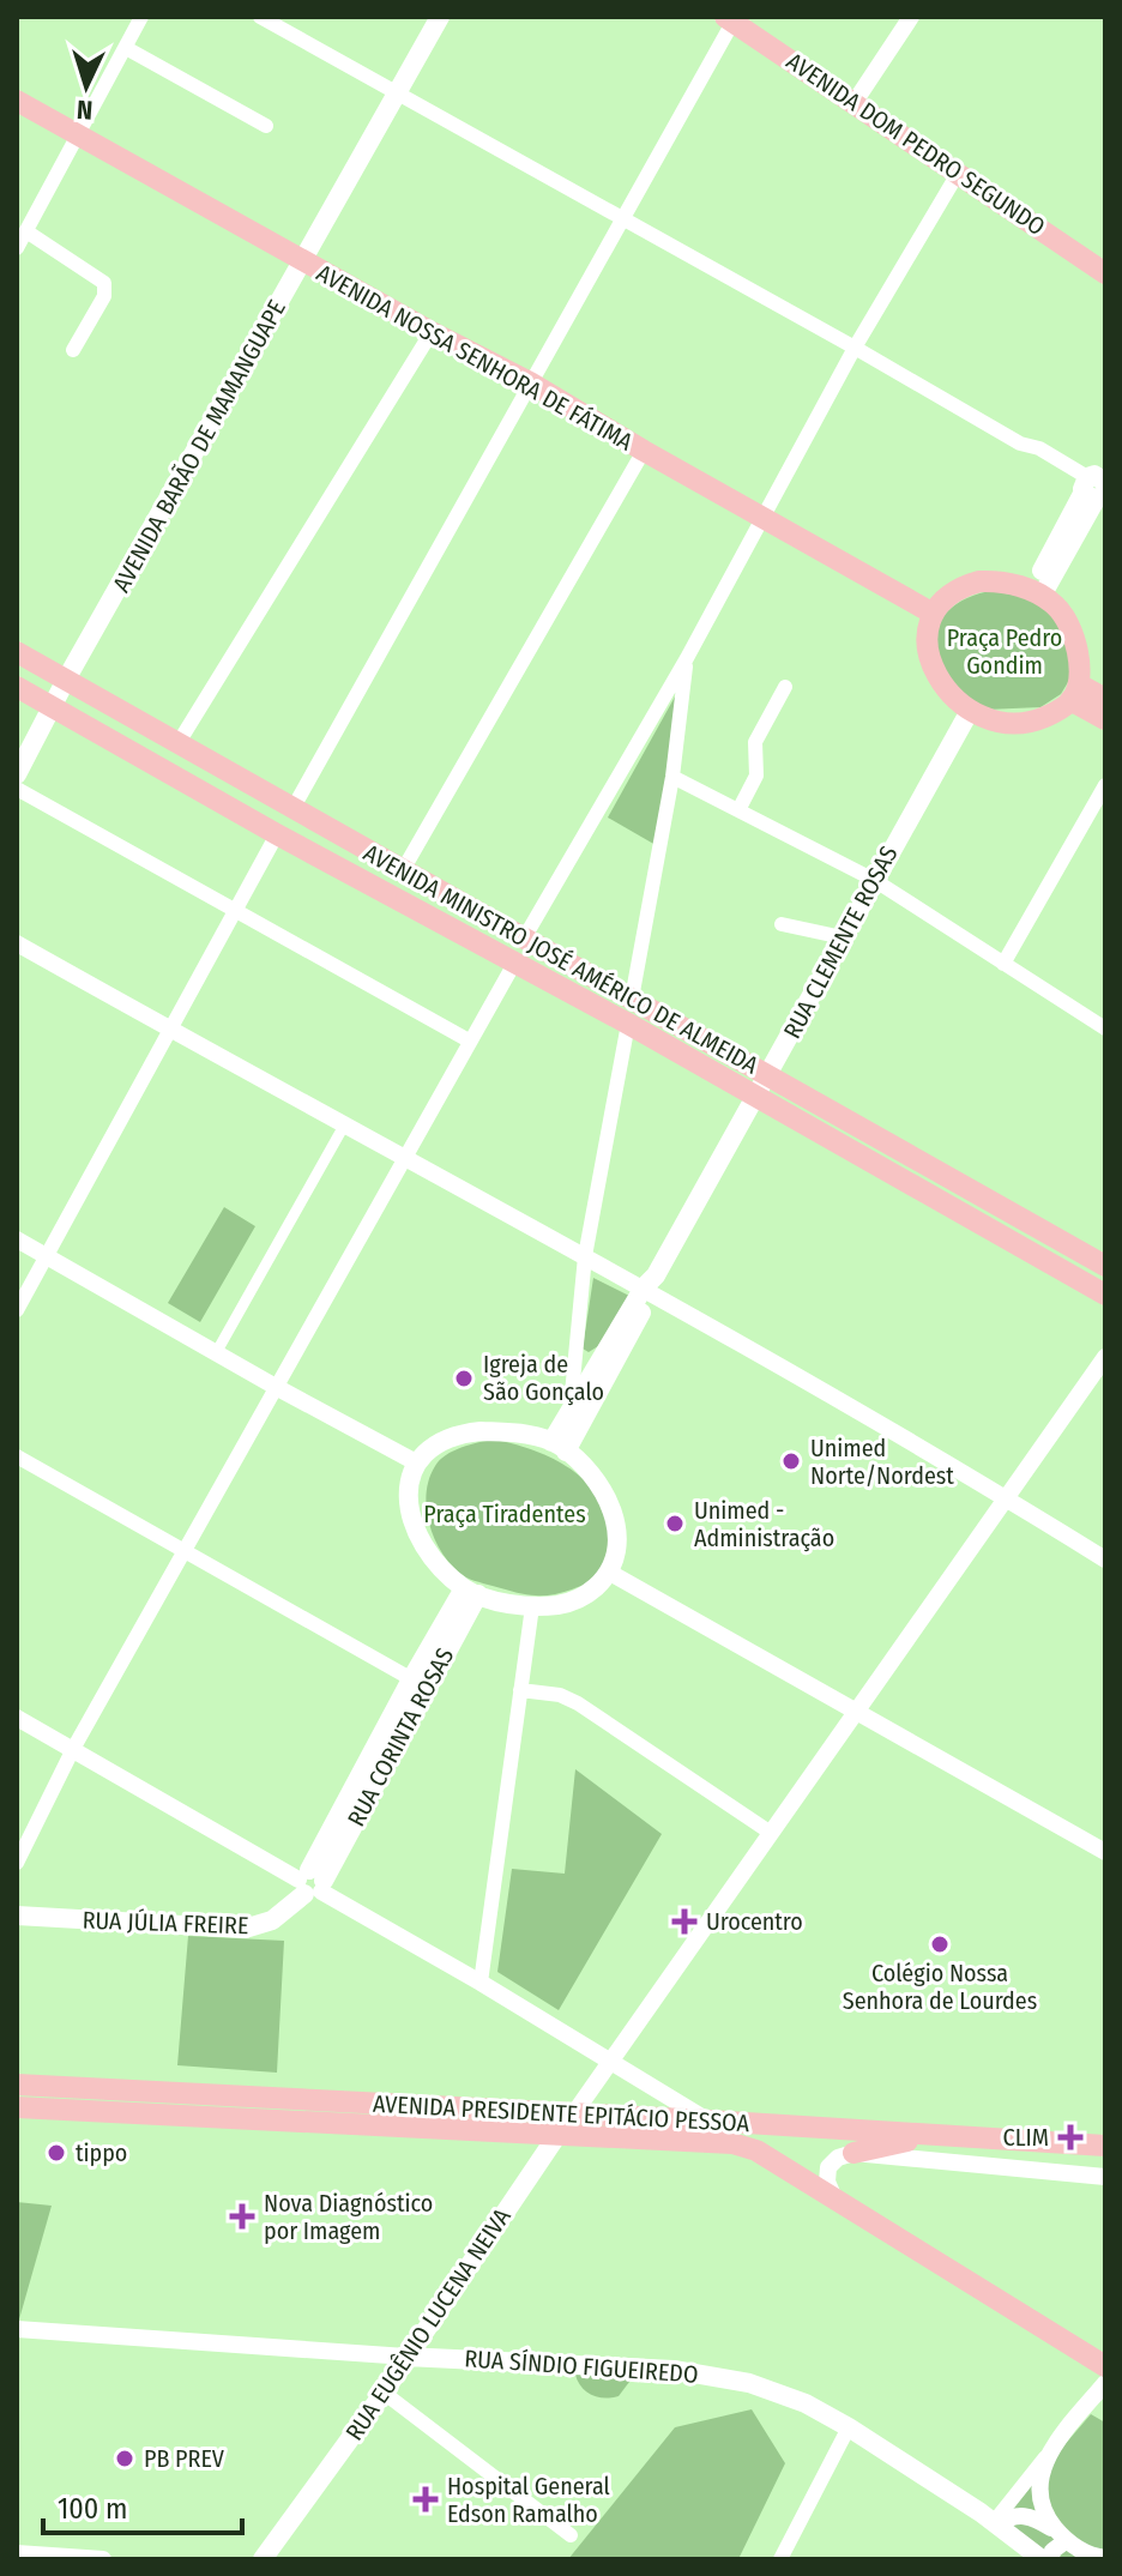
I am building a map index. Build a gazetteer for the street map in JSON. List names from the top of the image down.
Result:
{
  "streets": {
    "main road": [
      "AVENIDA DOM PEDRO SEGUNDO",
      "AVENIDA NOSSA SENHORA DE FÁTIMA",
      "AVENIDA BARÃO DE MAMANGUAPE",
      "RUA CLEMENTE ROSAS",
      "AVENIDA MINISTRO JOSÉ AMÉRICO DE ALMEIDA",
      "RUA CORINTA ROSAS",
      "RUA JÚLIA FREIRE",
      "AVENIDA PRESIDENTE EPITÁCIO PESSOA",
      "RUA EUGÊNIO LUCENA NEIVA",
      "RUA SÍNDIO FIGUEIREDO"
    ]
  },
  "crossings": [
    ["AVENIDA NOSSA SENHORA DE FÁTIMA", "AVENIDA BARÃO DE MAMANGUAPE"],
    ["AVENIDA NOSSA SENHORA DE FÁTIMA", "RUA CLEMENTE ROSAS"],
    ["AVENIDA BARÃO DE MAMANGUAPE", "AVENIDA MINISTRO JOSÉ AMÉRICO DE ALMEIDA"],
    ["RUA CLEMENTE ROSAS", "AVENIDA MINISTRO JOSÉ AMÉRICO DE ALMEIDA"],
    ["RUA CLEMENTE ROSAS", "RUA CORINTA ROSAS"],
    ["RUA CORINTA ROSAS", "RUA JÚLIA FREIRE"],
    ["AVENIDA PRESIDENTE EPITÁCIO PESSOA", "RUA EUGÊNIO LUCENA NEIVA"],
    ["RUA EUGÊNIO LUCENA NEIVA", "RUA SÍNDIO FIGUEIREDO"]
  ],
  "parks": ["Praça Pedro Gondim", "Praça Tiradentes"],
  "places": {
    "other": [
      "Igreja de São Gonçalo",
      "Unimed Norte/Nordest",
      "Unimed - Administração",
      "Colégio Nossa Senhora de Lourdes",
      "tippo",
      "PB PREV"
    ],
    "health": [
      "Urocentro",
      "CLIM",
      "Nova Diagnóstico por Imagem",
      "Hospital General Edson Ramalho"
    ]
  },
  "scale_bar": "100 m",
  "north": "bottom"
}
